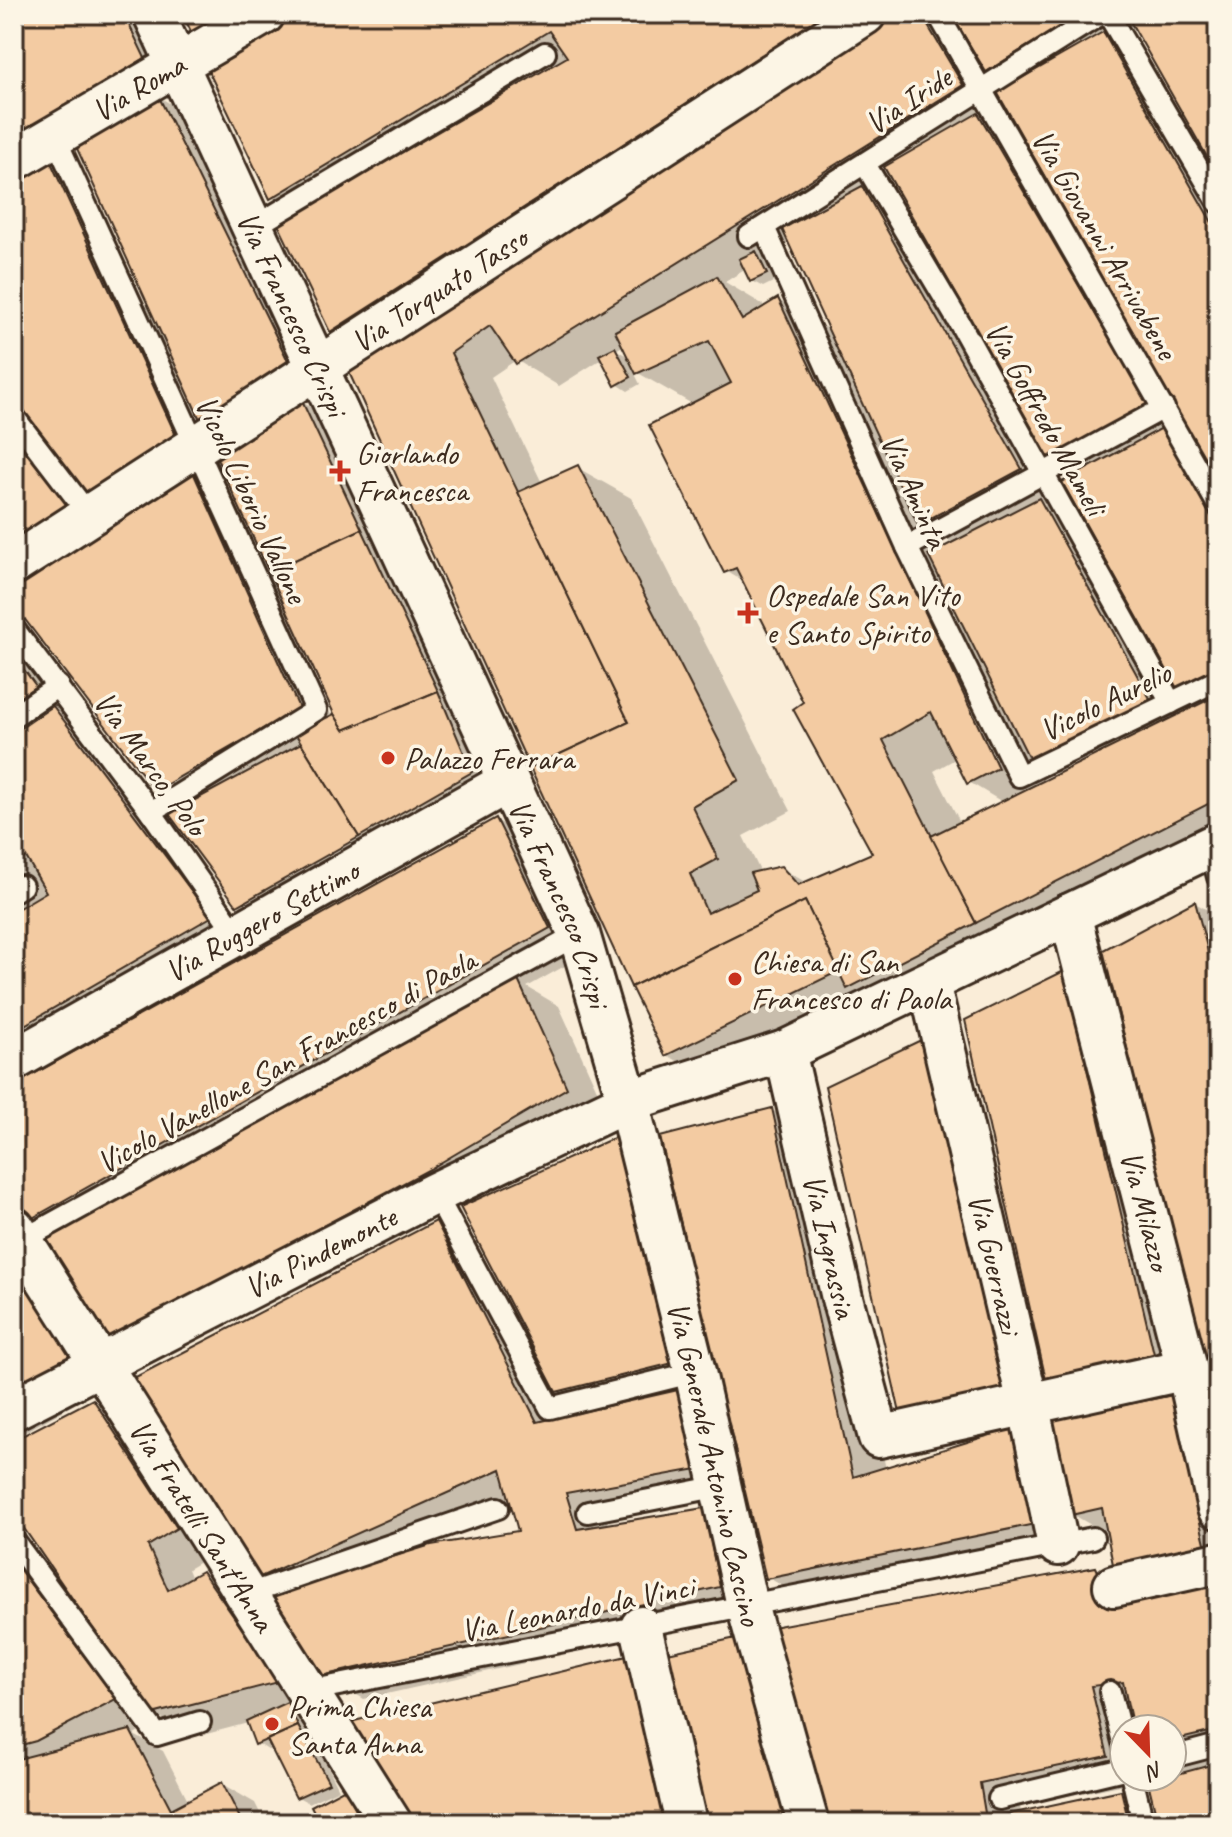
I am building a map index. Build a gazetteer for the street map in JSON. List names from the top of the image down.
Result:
{
  "streets": {
    "street": [
      "Via Roma",
      "Via Torquato Tasso",
      "Via Francesco Crispi",
      "Via Ruggero Settimo",
      "Via Milazzo",
      "Via Ingrassia",
      "Via Pindemonte",
      "Via Guerrazzi",
      "Via Generale Antonino Cascino",
      "Via Fratelli Sant'Anna"
    ],
    "lane": [
      "Via Iride",
      "Via Giovanni Arrivabene",
      "Via Goffredo Mameli",
      "Via Aminta",
      "Vicolo Liborio Vallone",
      "Vicolo Aurelio",
      "Via Marco, Polo",
      "Vicolo Vanellone San Francesco di Paola",
      "Via Leonardo da Vinci"
    ]
  },
  "crossings": [
    ["Via Roma", "Via Francesco Crispi"],
    ["Via Roma", "Vicolo Liborio Vallone"],
    ["Via Iride", "Via Giovanni Arrivabene"],
    ["Via Iride", "Via Goffredo Mameli"],
    ["Via Iride", "Via Aminta"],
    ["Via Torquato Tasso", "Via Francesco Crispi"],
    ["Via Torquato Tasso", "Vicolo Liborio Vallone"],
    ["Via Francesco Crispi", "Via Ruggero Settimo"],
    ["Via Francesco Crispi", "Vicolo Vanellone San Francesco di Paola"],
    ["Via Francesco Crispi", "Via Pindemonte"],
    ["Via Francesco Crispi", "Via Generale Antonino Cascino"],
    ["Via Goffredo Mameli", "Vicolo Aurelio"],
    ["Via Aminta", "Vicolo Aurelio"],
    ["Vicolo Liborio Vallone", "Via Marco, Polo"],
    ["Via Marco, Polo", "Via Ruggero Settimo"],
    ["Vicolo Vanellone San Francesco di Paola", "Via Fratelli Sant'Anna"],
    ["Via Milazzo", "Via Pindemonte"],
    ["Via Ingrassia", "Via Pindemonte"],
    ["Via Ingrassia", "Via Guerrazzi"],
    ["Via Pindemonte", "Via Guerrazzi"],
    ["Via Pindemonte", "Via Generale Antonino Cascino"],
    ["Via Pindemonte", "Via Fratelli Sant'Anna"],
    ["Via Guerrazzi", "Via Leonardo da Vinci"],
    ["Via Generale Antonino Cascino", "Via Leonardo da Vinci"],
    ["Via Fratelli Sant'Anna", "Via Leonardo da Vinci"]
  ],
  "places": {
    "health": ["Giorlando Francesca", "Ospedale San Vito e Santo Spirito"],
    "other": ["Palazzo Ferrara", "Chiesa di San Francesco di Paola", "Prima Chiesa Santa Anna"]
  },
  "north": "bottom right"
}
